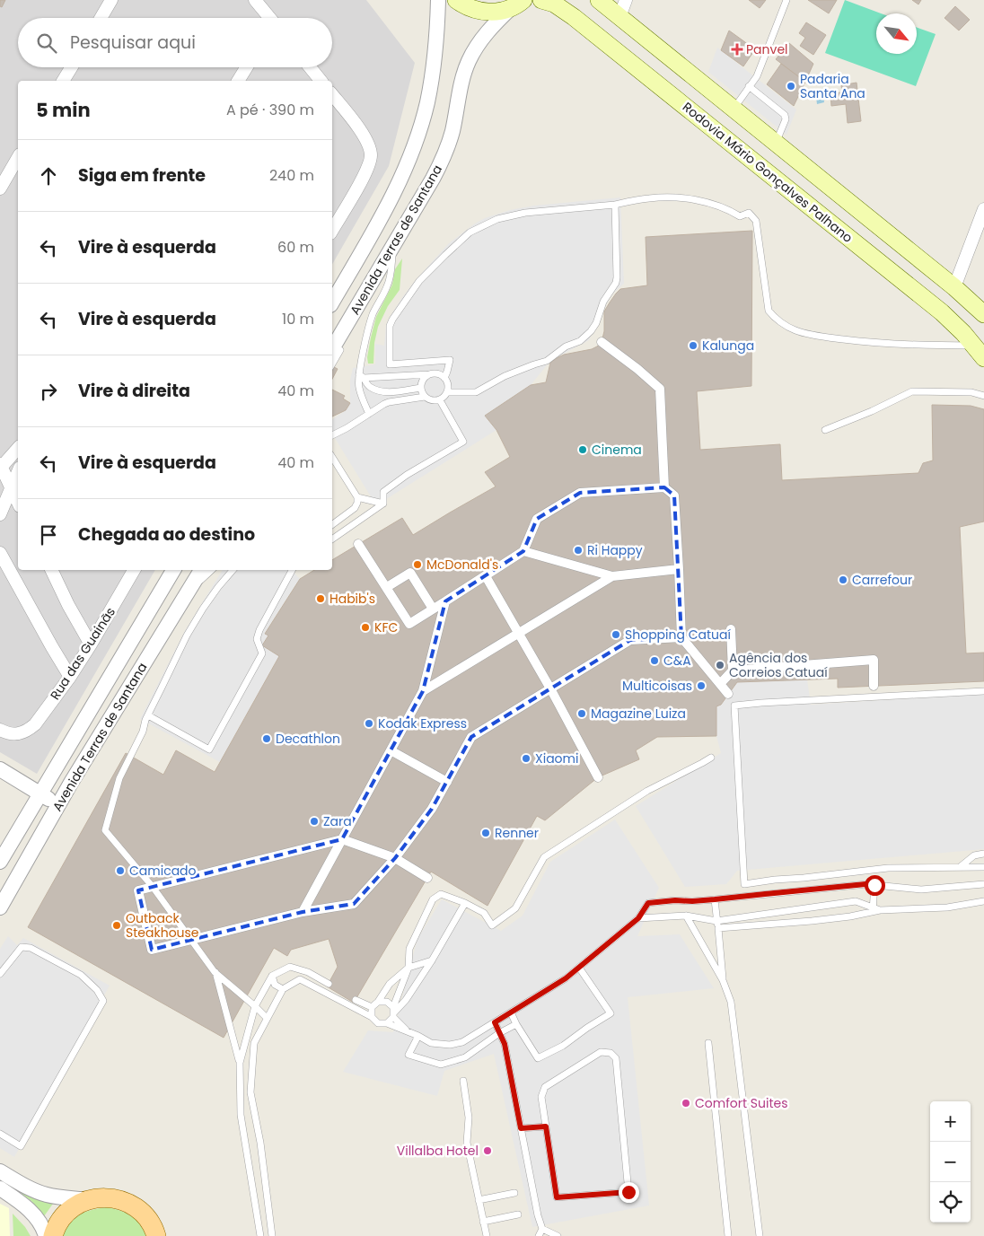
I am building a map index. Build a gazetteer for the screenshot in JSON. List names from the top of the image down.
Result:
{
  "streets": {
    "main road": ["Rodovia Mário Gonçalves Palhano"],
    "street": ["Avenida Terras de Santana", "Rua das Guainãs"]
  },
  "places": {
    "health": ["Panvel"],
    "other": [
      "Padaria Santa Ana",
      "Kalunga",
      "Cinema",
      "Ri Happy",
      "McDonald's",
      "Carrefour",
      "Habib's",
      "KFC",
      "Shopping Catuaí",
      "C&A",
      "Agência dos Correios Catuaí",
      "Multicoisas",
      "Magazine Luiza",
      "Kodak Express",
      "Decathlon",
      "Xiaomi",
      "Zara",
      "Renner",
      "Camicado",
      "Outback Steakhouse",
      "Comfort Suites",
      "Villalba Hotel"
    ]
  },
  "north": "bottom right",
  "page": {
    "search": "Pesquisar aqui",
    "heading": ["5 min", "A pé · 390 m"],
    "list": [
      ["Siga em frente", "240 m"],
      ["Vire à esquerda", "60 m"],
      ["Vire à esquerda", "10 m"],
      ["Vire à direita", "40 m"],
      ["Vire à esquerda", "40 m"],
      "Chegada ao destino"
    ],
    "map_buttons": ["+", "−"]
  }
}
